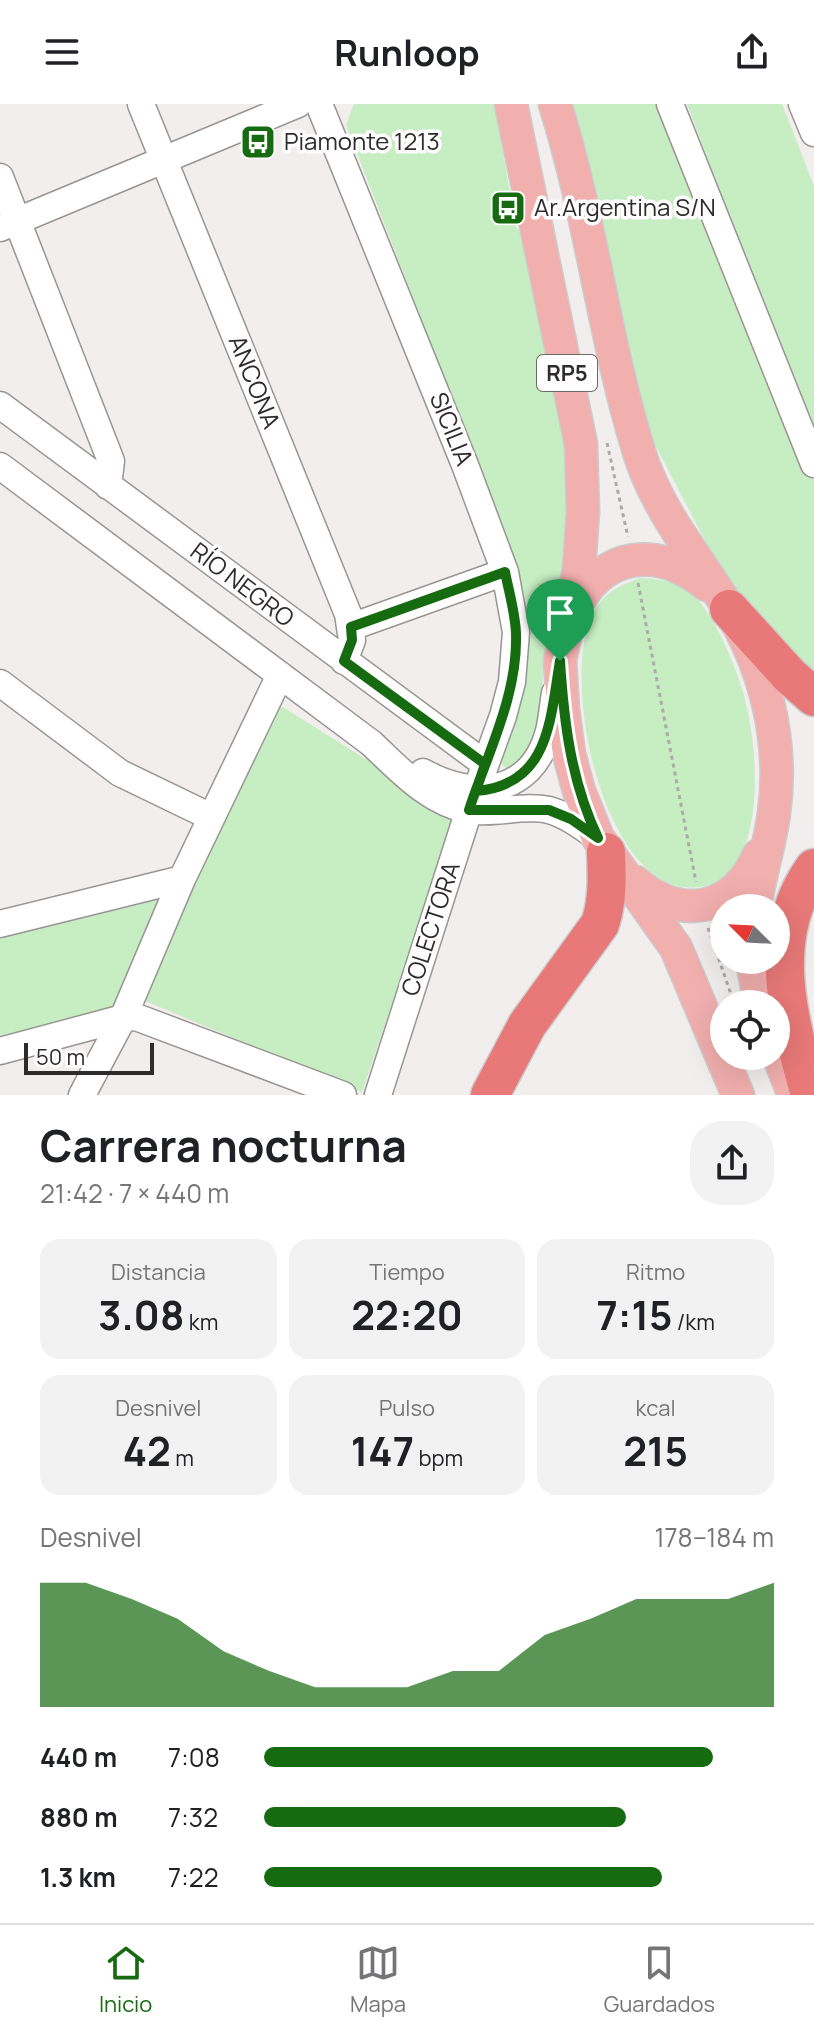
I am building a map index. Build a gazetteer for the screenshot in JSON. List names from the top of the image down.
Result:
{
  "streets": {
    "main road": ["RP5"],
    "street": [
      "ANCONA",
      "SICILIA",
      "RÍO NEGRO",
      "COLECTORA"
    ]
  },
  "crossings": [
    ["SICILIA", "RÍO NEGRO"],
    ["SICILIA", "COLECTORA"],
    ["RÍO NEGRO", "COLECTORA"]
  ],
  "places": {
    "bus stop": ["Piamonte 1213", "Ar.Argentina S/N"]
  },
  "scale_bar": "50 m",
  "north": "top left",
  "page": {
    "header": "Runloop",
    "scale": "50 m",
    "heading": ["Carrera nocturna", "21:42 · 7 × 440 m"],
    "stats": [
      ["Distancia", "3.08 km"],
      ["Tiempo", "22:20"],
      ["Ritmo", "7:15 /km"],
      ["Desnivel", "42 m"],
      ["Pulso", "147 bpm"],
      ["kcal", "215"]
    ],
    "chart": ["Desnivel", "178–184 m"],
    "list": [
      {
        "name": "440 m",
        "note": "7:08"
      },
      {
        "name": "880 m",
        "note": "7:32"
      },
      {
        "name": "1.3 km",
        "note": "7:22"
      }
    ],
    "tabs": ["Inicio", "Mapa", "Guardados"]
  }
}
